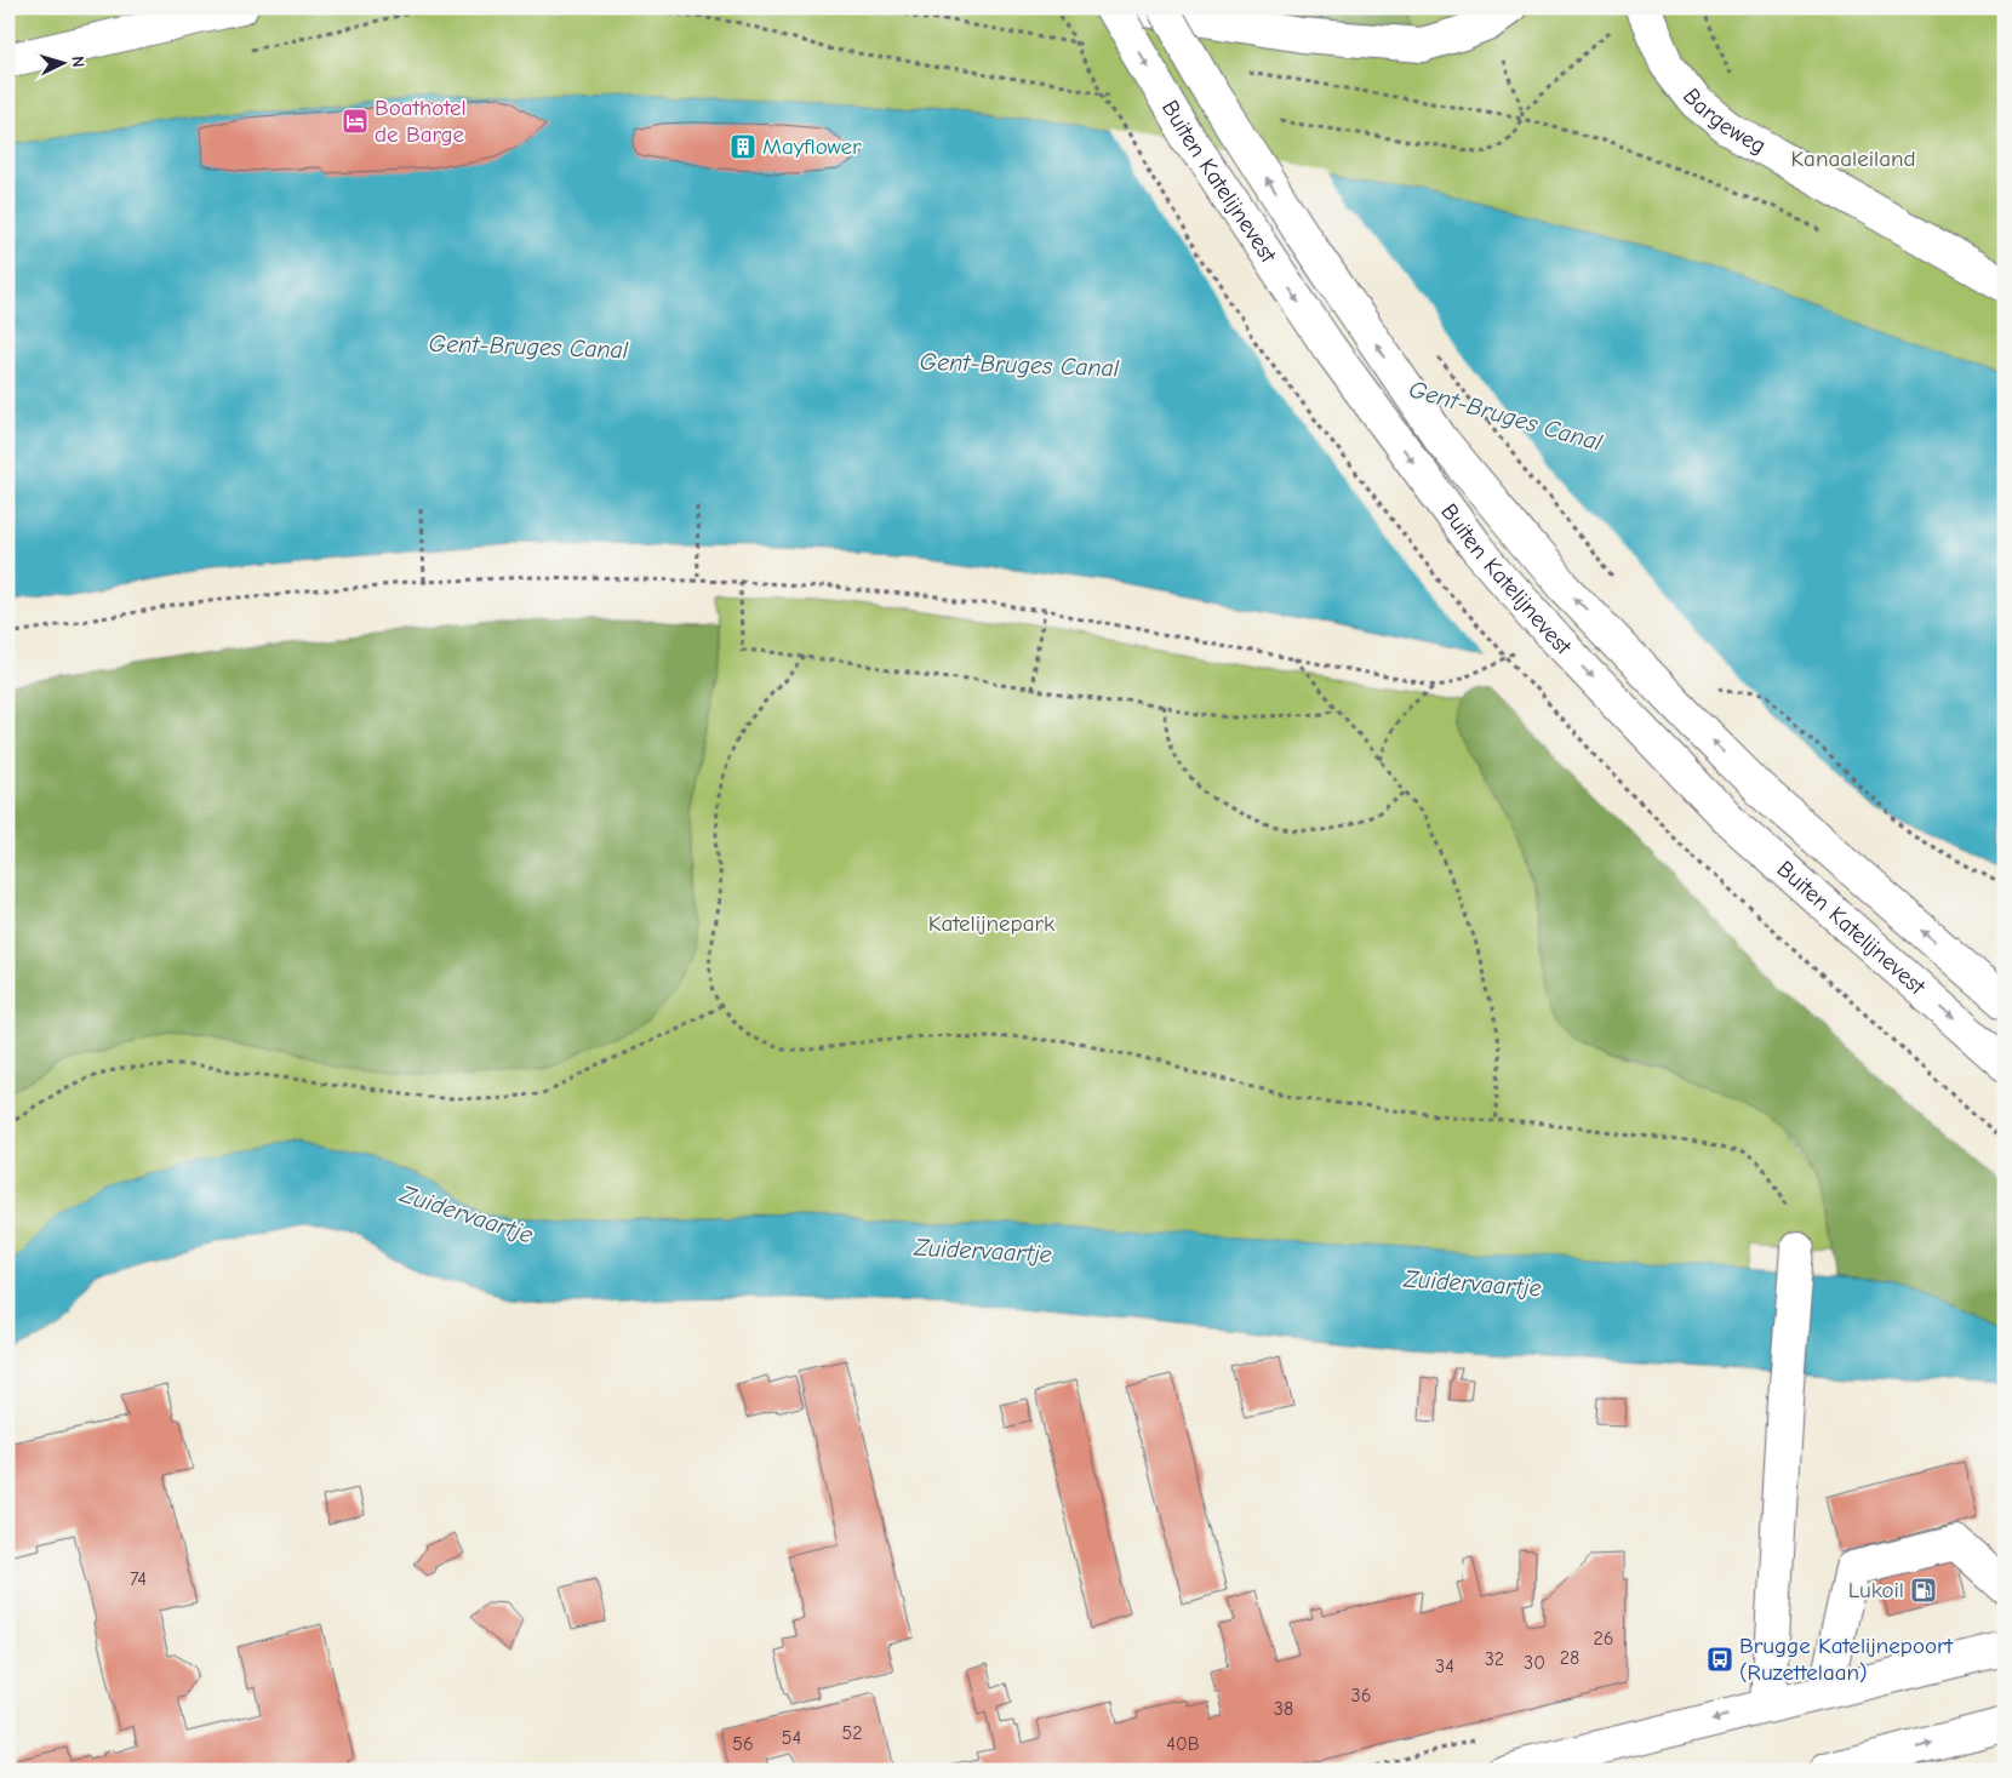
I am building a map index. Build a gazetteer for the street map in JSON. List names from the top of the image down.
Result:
{
  "streets": {
    "main road": ["Bargeweg", "Buiten Katelijnevest"]
  },
  "water": ["Gent-Bruges Canal", "Zuidervaartje"],
  "parks": ["Kanaaleiland", "Katelijnepark"],
  "places": {
    "hotel": ["Boathotel de Barge"],
    "building": ["Mayflower"],
    "fuel station": ["Lukoil"],
    "bus stop": ["Brugge Katelijnepoort (Ruzettelaan)"]
  },
  "house_numbers": [
    "74",
    "26",
    "28",
    "32",
    "30",
    "34",
    "36",
    "38",
    "52",
    "54",
    "56",
    "40B"
  ],
  "north": "right"
}
